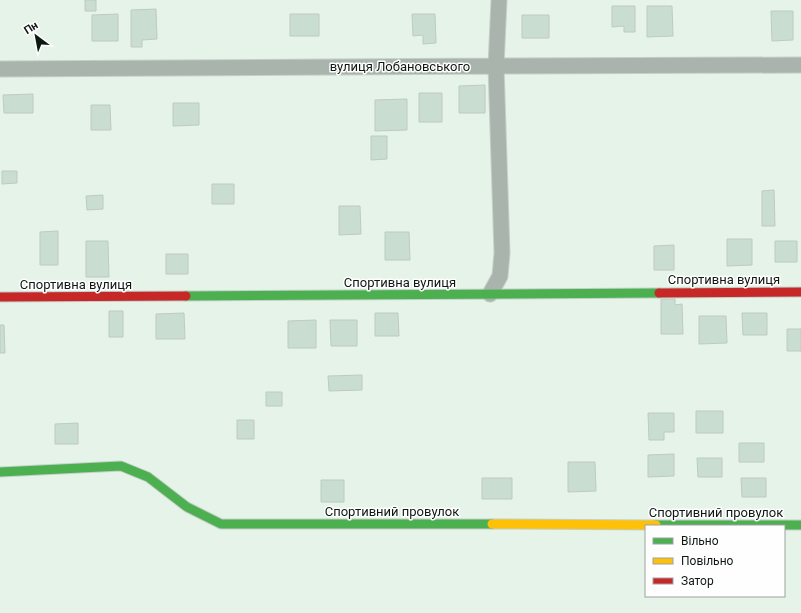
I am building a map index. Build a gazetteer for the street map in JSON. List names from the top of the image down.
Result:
{
  "streets": {
    "street": ["вулиця Лобановського", "Спортивна вулиця", "Спортивний провулок"]
  },
  "legend": ["Вільно", "Повільно", "Затор"],
  "north": "top left"
}
